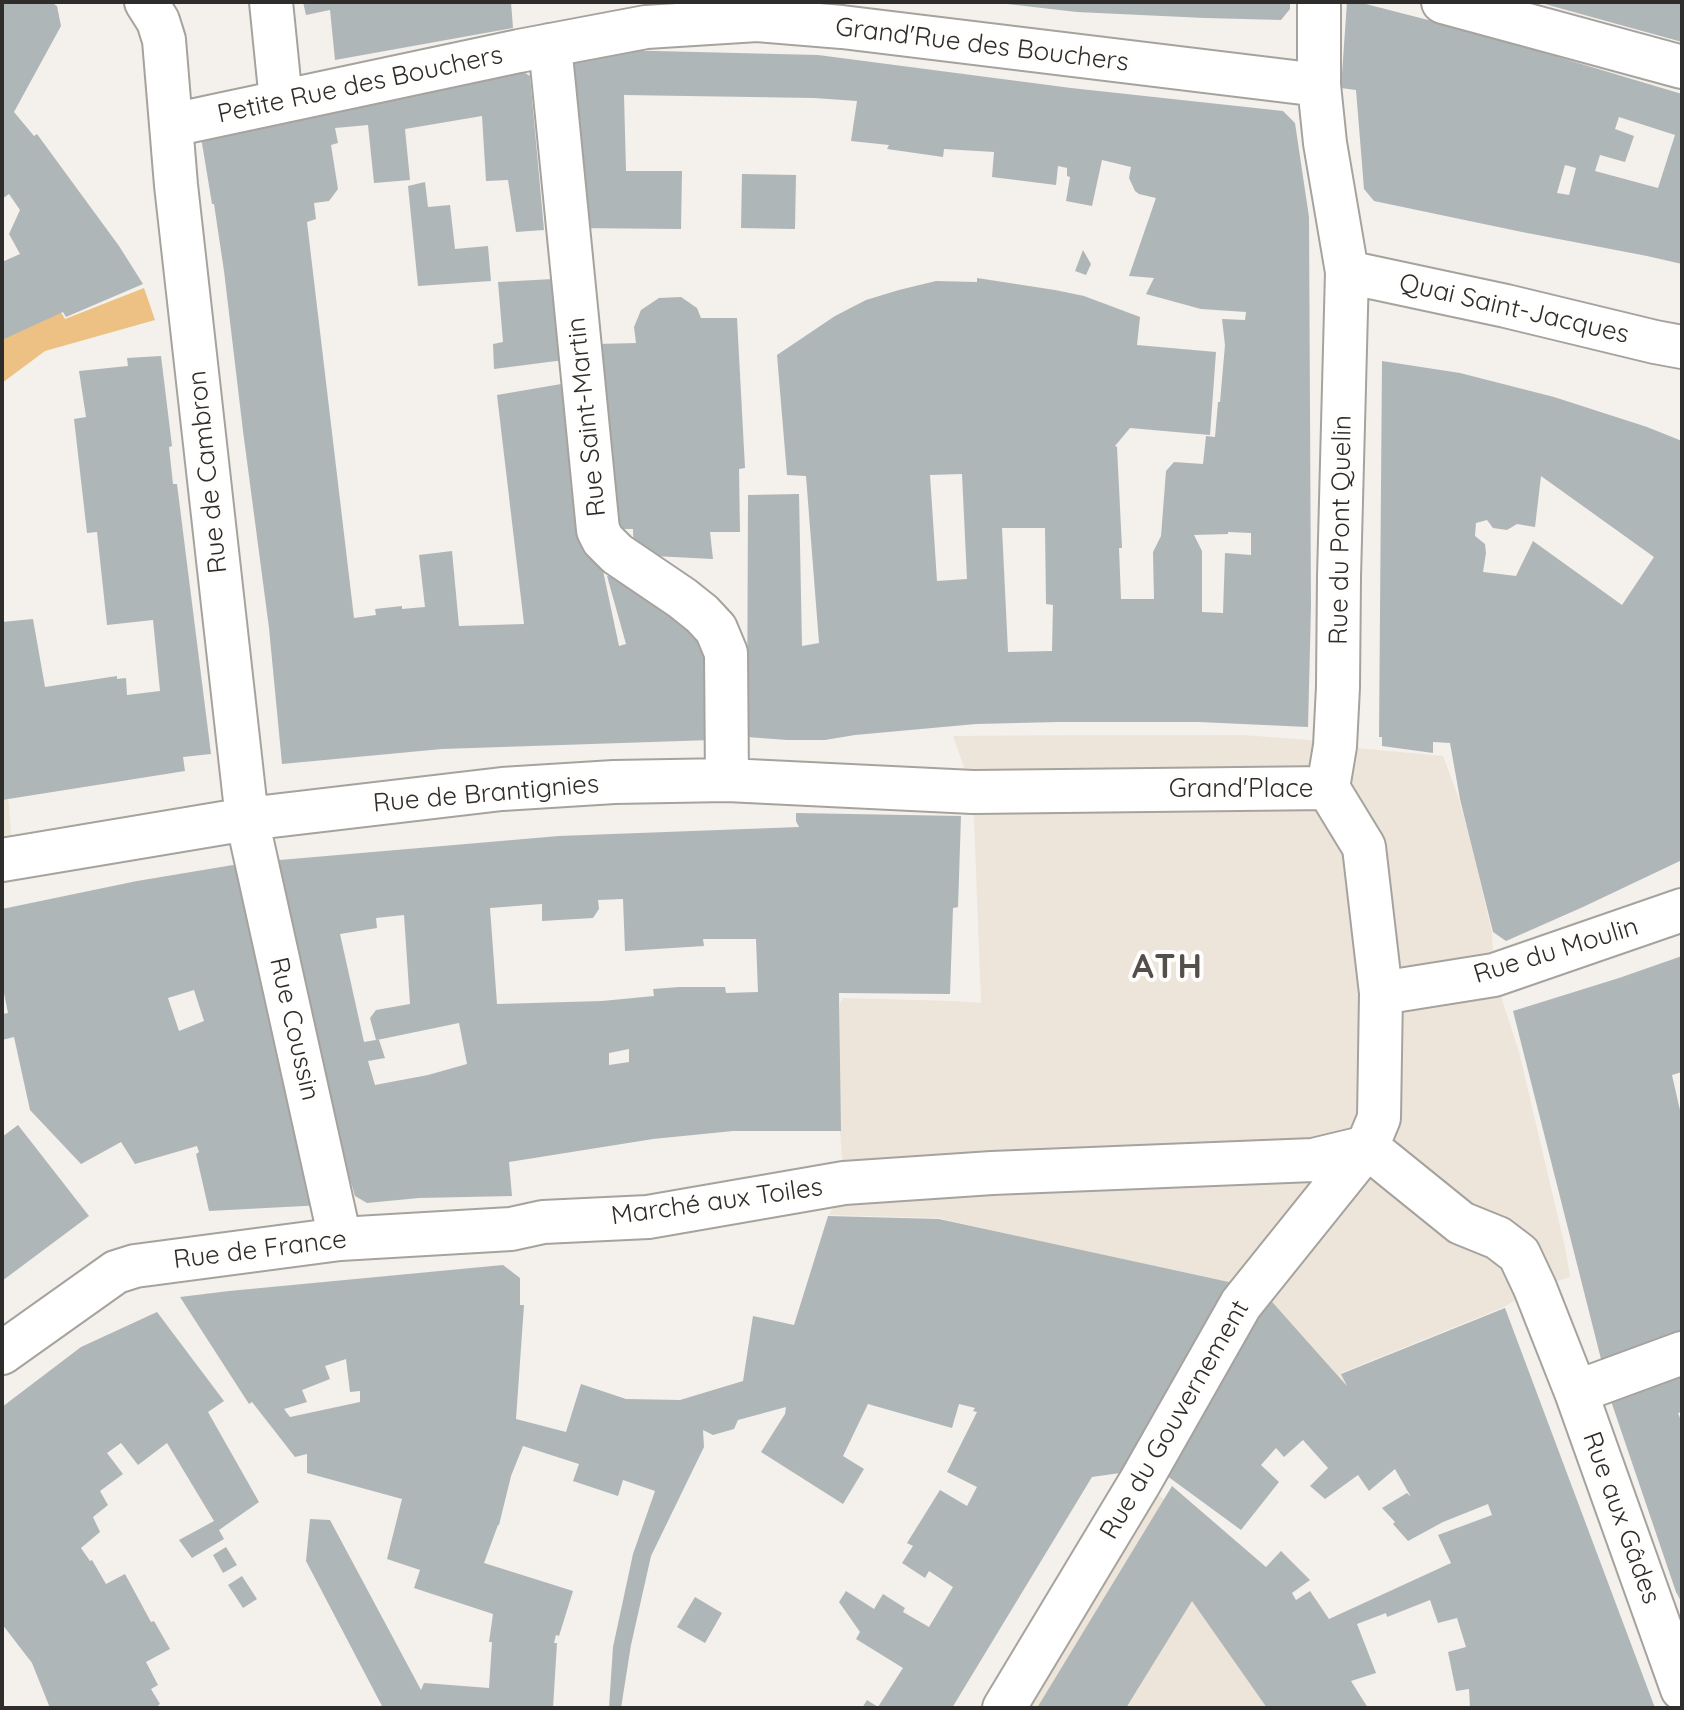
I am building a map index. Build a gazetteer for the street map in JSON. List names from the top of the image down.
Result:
{
  "streets": {
    "street": [
      "Grand'Rue des Bouchers",
      "Petite Rue des Bouchers",
      "Quai Saint-Jacques",
      "Rue Saint-Martin",
      "Rue de Cambron",
      "Rue du Pont Quelin",
      "Grand'Place",
      "Rue de Brantignies",
      "Rue du Moulin",
      "Rue Coussin",
      "Marché aux Toiles",
      "Rue de France",
      "Rue du Gouvernement",
      "Rue aux Gâdes"
    ]
  },
  "crossings": [
    ["Grand'Rue des Bouchers", "Petite Rue des Bouchers"],
    ["Grand'Rue des Bouchers", "Rue Saint-Martin"],
    ["Grand'Rue des Bouchers", "Rue du Pont Quelin"],
    ["Petite Rue des Bouchers", "Rue Saint-Martin"],
    ["Petite Rue des Bouchers", "Rue de Cambron"],
    ["Quai Saint-Jacques", "Rue du Pont Quelin"],
    ["Rue Saint-Martin", "Rue de Brantignies"],
    ["Rue de Cambron", "Rue de Brantignies"],
    ["Rue de Cambron", "Rue Coussin"],
    ["Rue du Pont Quelin", "Grand'Place"],
    ["Grand'Place", "Rue de Brantignies"],
    ["Grand'Place", "Rue du Moulin"],
    ["Grand'Place", "Marché aux Toiles"],
    ["Grand'Place", "Rue du Gouvernement"],
    ["Rue de Brantignies", "Rue Coussin"],
    ["Rue Coussin", "Rue de France"],
    ["Marché aux Toiles", "Rue de France"],
    ["Marché aux Toiles", "Rue du Gouvernement"]
  ],
  "districts": ["ATH"]
}
